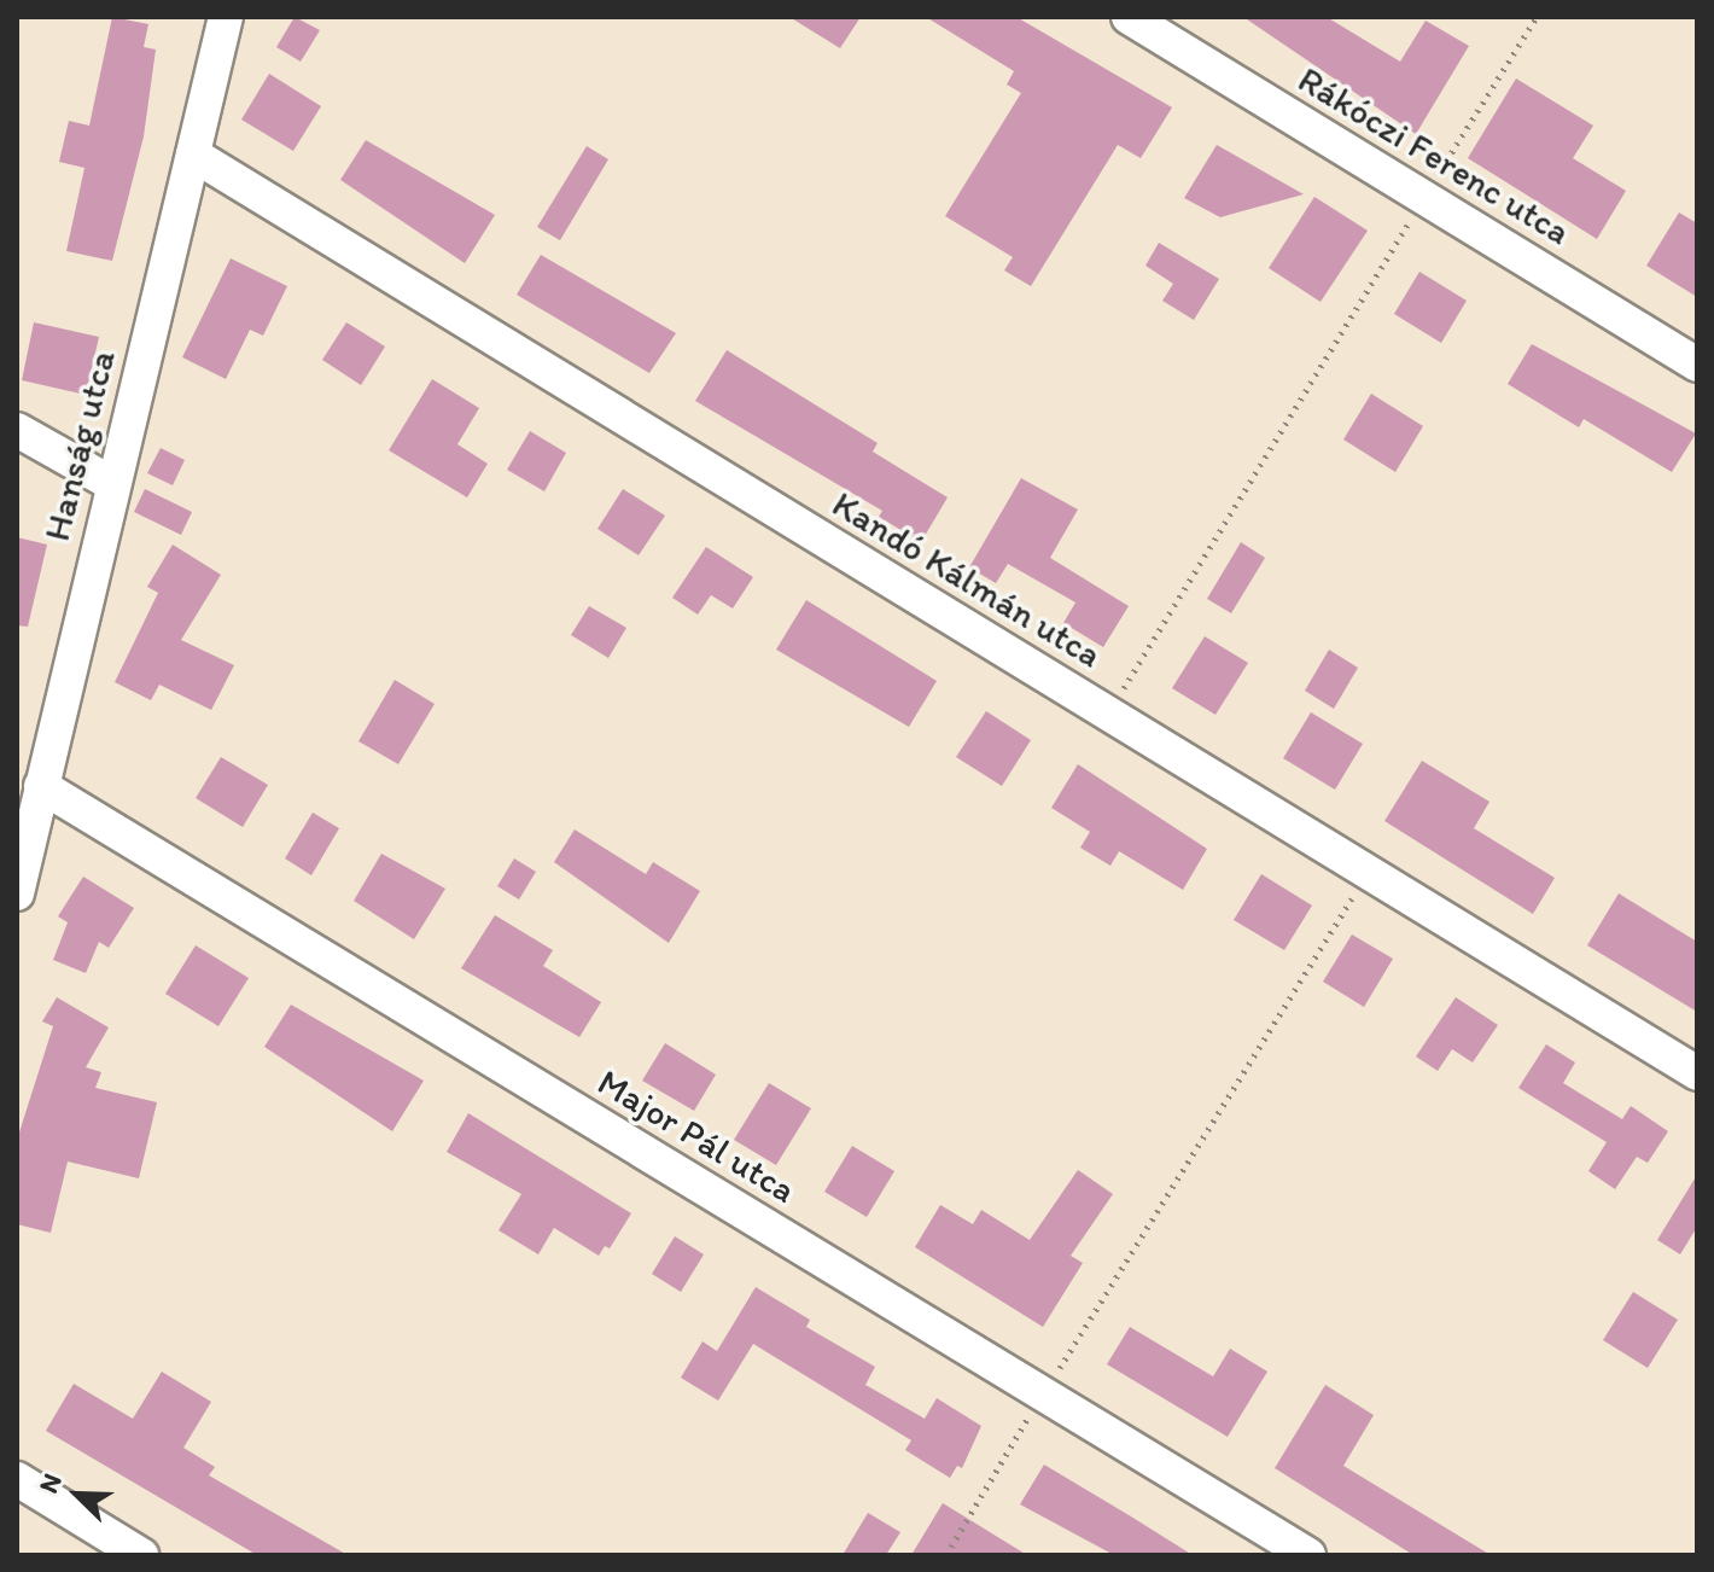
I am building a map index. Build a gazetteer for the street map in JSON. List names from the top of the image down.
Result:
{
  "streets": {
    "street": [
      "Rákóczi Ferenc utca",
      "Hanság utca",
      "Kandó Kálmán utca",
      "Major Pál utca"
    ]
  },
  "crossings": [
    ["Hanság utca", "Kandó Kálmán utca"],
    ["Hanság utca", "Major Pál utca"]
  ],
  "north": "top left"
}
